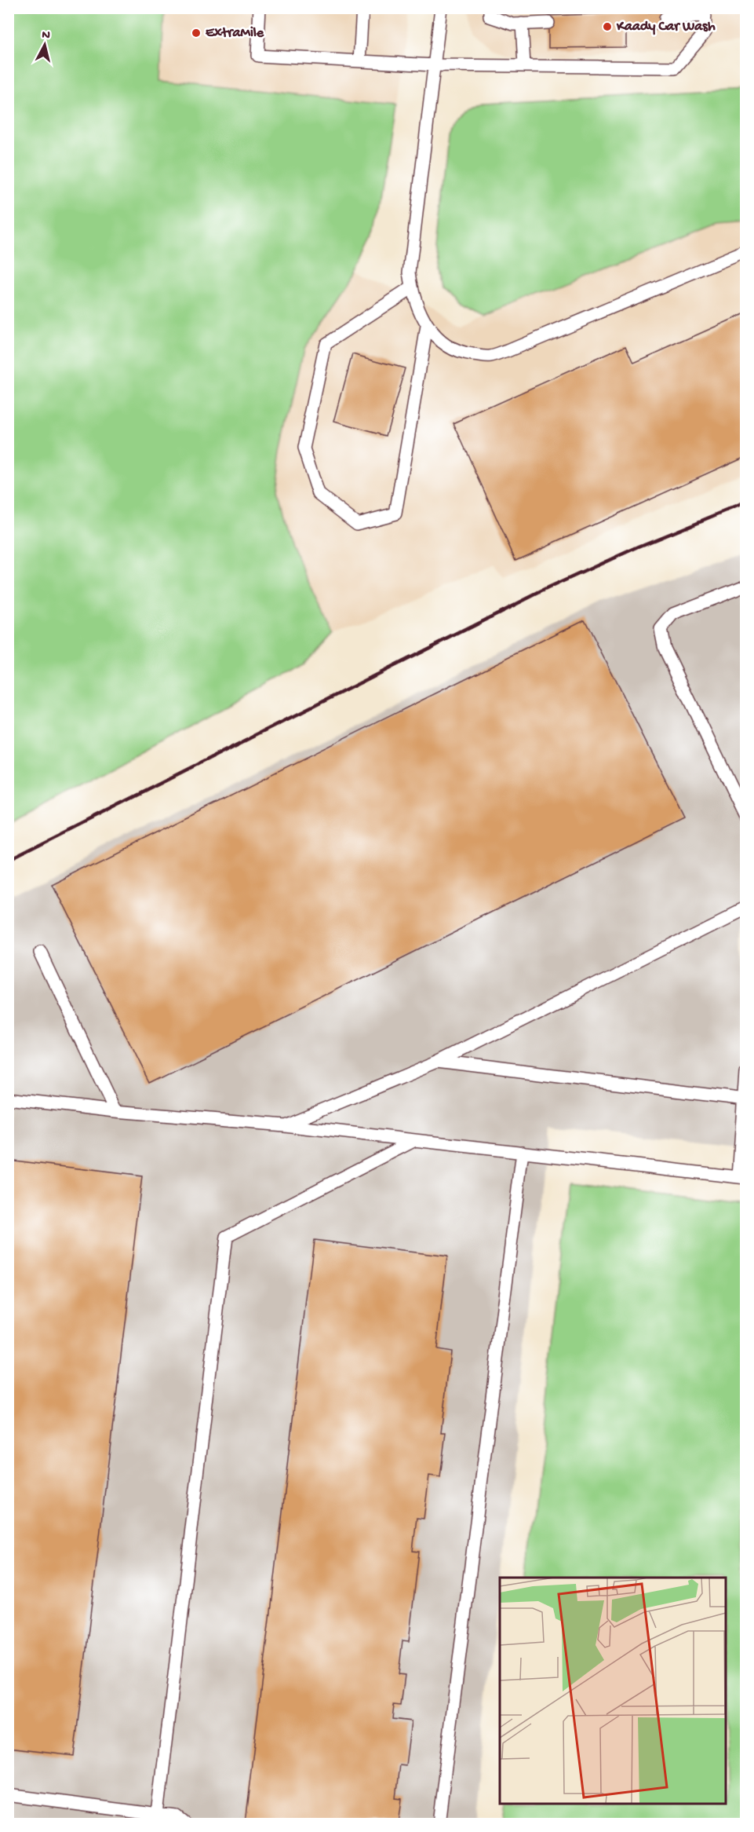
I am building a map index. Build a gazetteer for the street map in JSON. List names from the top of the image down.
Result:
{
  "places": ["Kaady Car Wash", "ExtraMile"],
  "north": "top"
}
